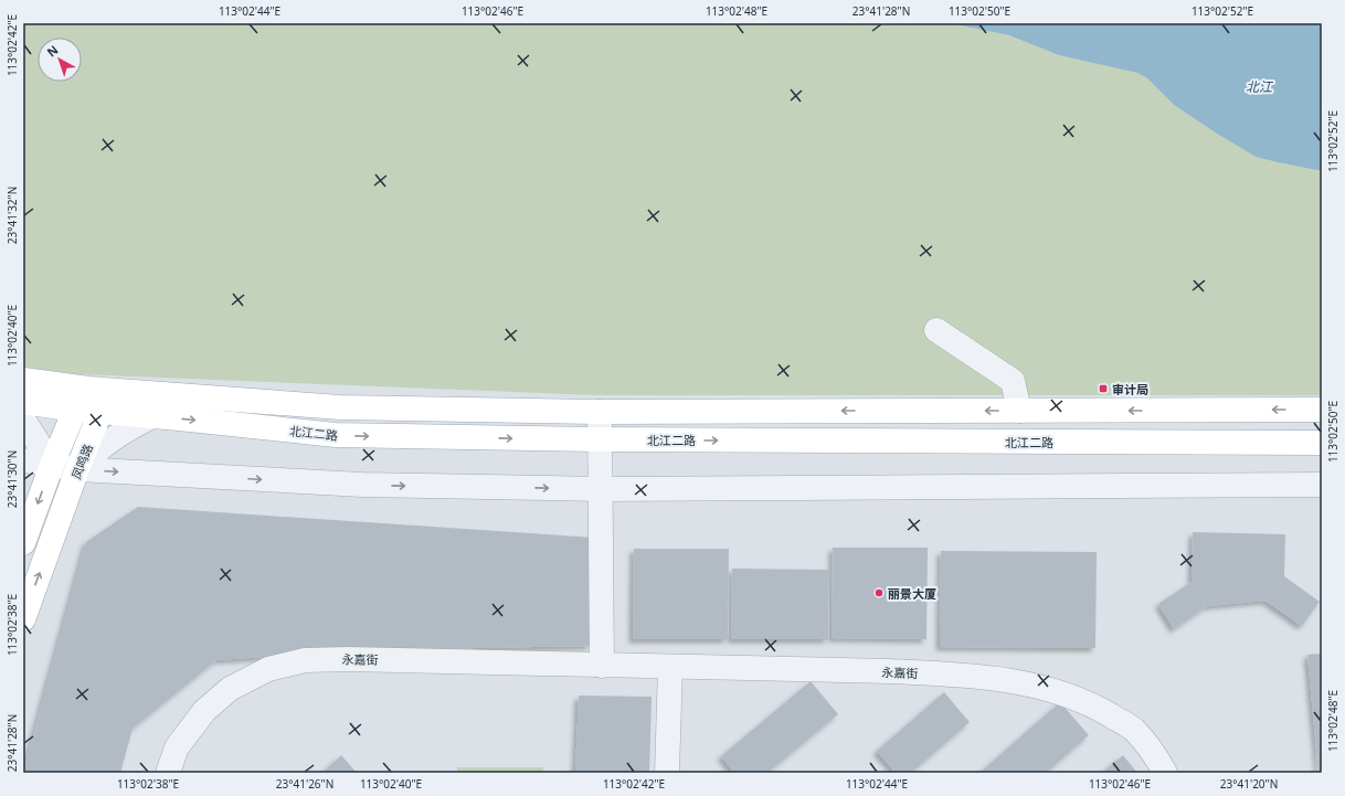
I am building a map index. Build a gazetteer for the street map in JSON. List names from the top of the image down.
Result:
{
  "streets": {
    "main road": ["北江二路", "凤鸣路"],
    "street": ["永嘉街"]
  },
  "crossings": [
    ["北江二路", "凤鸣路"]
  ],
  "water": ["北江"],
  "places": {
    "transit": ["审计局"],
    "other": ["丽景大厦"]
  },
  "north": "top left",
  "coordinates": [
    "113°02'44\"E",
    "113°02'46\"E",
    "113°02'48\"E",
    "23°41'28\"N",
    "113°02'50\"E",
    "113°02'52\"E",
    "113°02'42\"E",
    "23°41'32\"N",
    "113°02'40\"E",
    "23°41'30\"N",
    "113°02'38\"E",
    "23°41'26\"N",
    "23°41'20\"N"
  ]
}
